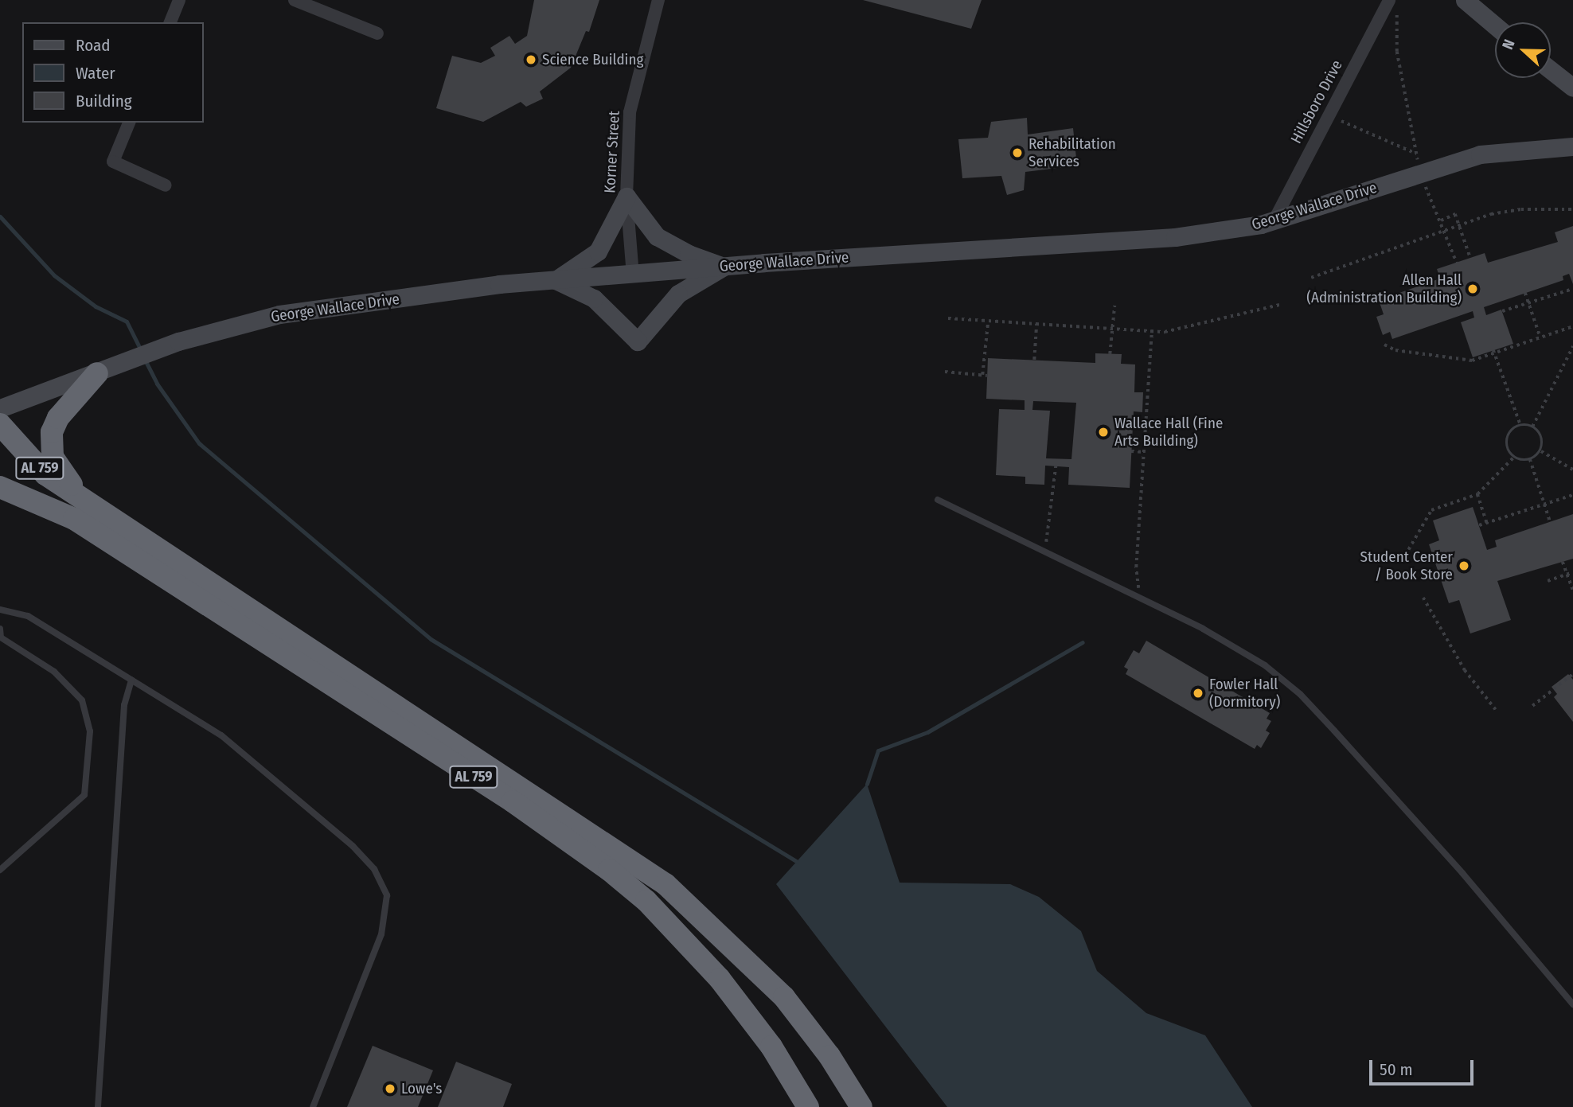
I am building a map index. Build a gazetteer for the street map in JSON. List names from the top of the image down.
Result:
{
  "streets": {
    "highway": ["AL 759"],
    "street": ["Hillsboro Drive", "Korner Street", "George Wallace Drive"]
  },
  "crossings": [
    ["Hillsboro Drive", "George Wallace Drive"],
    ["Korner Street", "George Wallace Drive"]
  ],
  "places": [
    "Science Building",
    "Rehabilitation Services",
    "Allen Hall (Administration Building)",
    "Wallace Hall (Fine Arts Building)",
    "Student Center / Book Store",
    "Fowler Hall (Dormitory)",
    "Lowe's"
  ],
  "legend": ["Road", "Water", "Building"],
  "scale_bar": "50 m",
  "north": "left"
}
